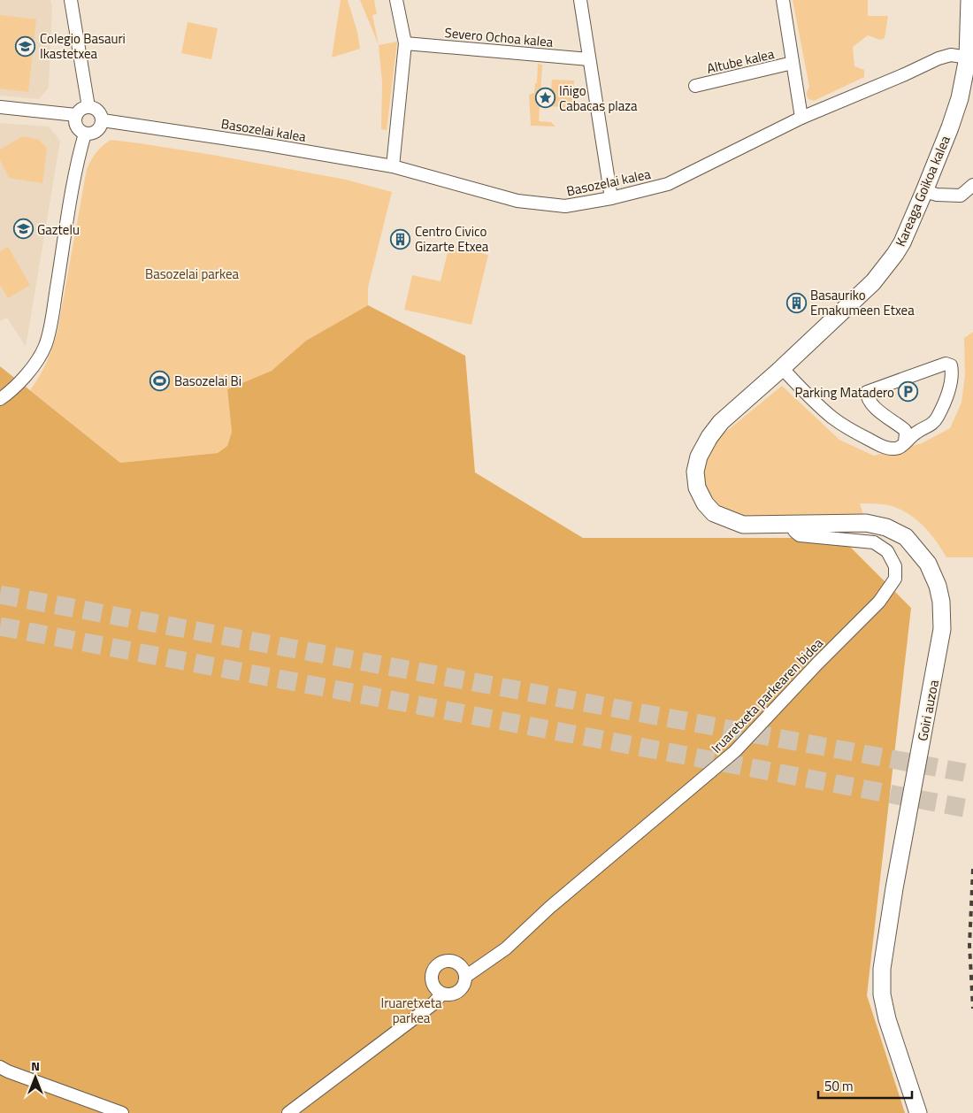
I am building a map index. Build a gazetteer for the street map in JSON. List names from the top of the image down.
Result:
{
  "streets": {
    "main road": ["Kareaga Goikoa kalea", "Goiri auzoa"],
    "street": [
      "Severo Ochoa kalea",
      "Altube kalea",
      "Basozelai kalea",
      "Iruaretxeta parkearen bidea"
    ]
  },
  "crossings": [
    ["Basozelai kalea", "Kareaga Goikoa kalea"],
    ["Kareaga Goikoa kalea", "Goiri auzoa"],
    ["Iruaretxeta parkearen bidea", "Goiri auzoa"]
  ],
  "parks": ["Basozelai parkea", "Iruaretxeta parkea"],
  "places": {
    "school or university": ["Colegio Basauri Ikastetxea", "Gaztelu"],
    "place": ["Iñigo Cabacas plaza"],
    "building": ["Centro Civico Gizarte Etxea", "Basauriko Emakumeen Etxea"],
    "sports": ["Basozelai Bi"],
    "parking": ["Parking Matadero"]
  },
  "scale_bar": "50 m",
  "north": "top"
}
